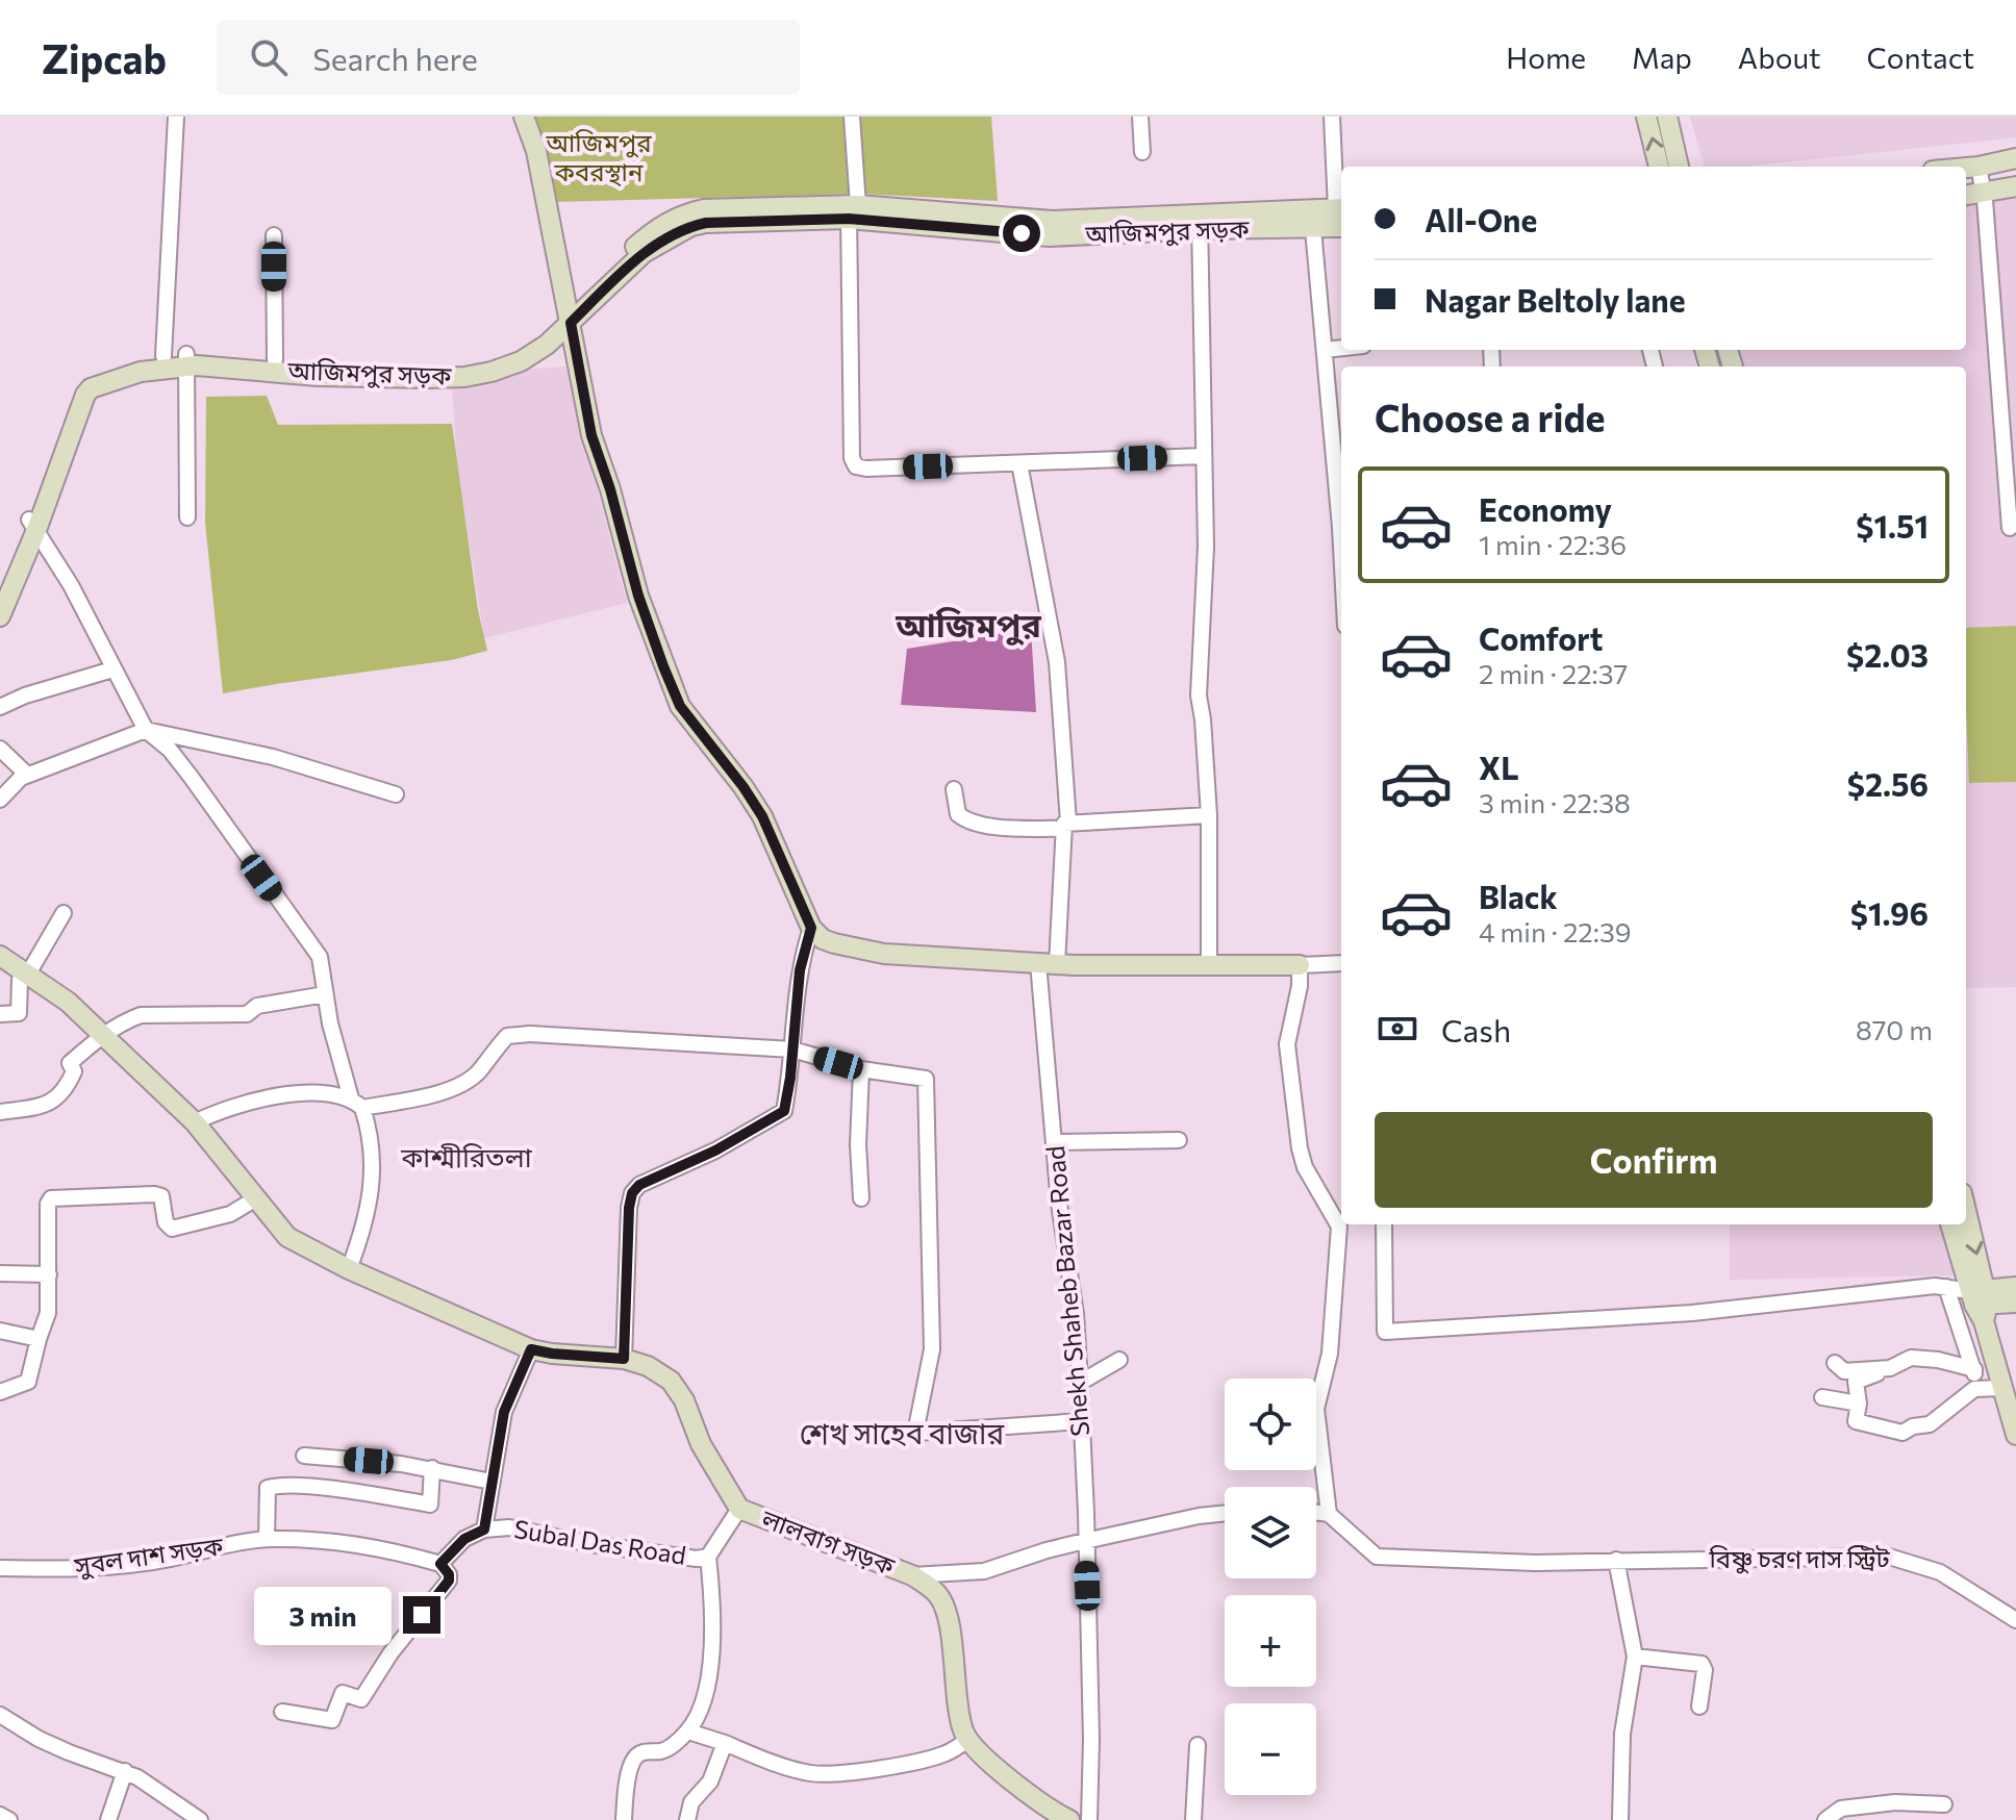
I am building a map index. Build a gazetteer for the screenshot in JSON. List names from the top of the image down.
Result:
{
  "streets": {
    "main road": ["আজিমপুর সড়ক", "লালবাগ সড়ক"],
    "street": [
      "Shekh Shaheb Bazar Road",
      "Subal Das Road",
      "সুবল দাশ সড়ক",
      "বিষ্ণু চরণ দাস স্ট্রিট"
    ]
  },
  "crossings": [
    ["Subal Das Road", "লালবাগ সড়ক"]
  ],
  "districts": ["আজিমপুর", "কাশ্মীরিতলা", "শেখ সাহেব বাজার"],
  "parks": ["আজিমপুর কবরস্থান"],
  "page": {
    "header": "Zipcab",
    "search": "Search here",
    "nav": [
      "Home",
      "Map",
      "About",
      "Contact"
    ],
    "banner": ["All-One", "Nagar Beltoly lane"],
    "heading": "Choose a ride",
    "list": [
      {
        "name": "Economy",
        "note": "1 min · 22:36",
        "value": "$1.51"
      },
      {
        "name": "Comfort",
        "note": "2 min · 22:37",
        "value": "$2.03"
      },
      {
        "name": "XL",
        "note": "3 min · 22:38",
        "value": "$2.56"
      },
      {
        "name": "Black",
        "note": "4 min · 22:39",
        "value": "$1.96"
      }
    ],
    "pay": ["Cash", "870 m"],
    "buttons": "Confirm",
    "map_buttons": ["+", "−"],
    "bubble": "3 min"
  }
}
